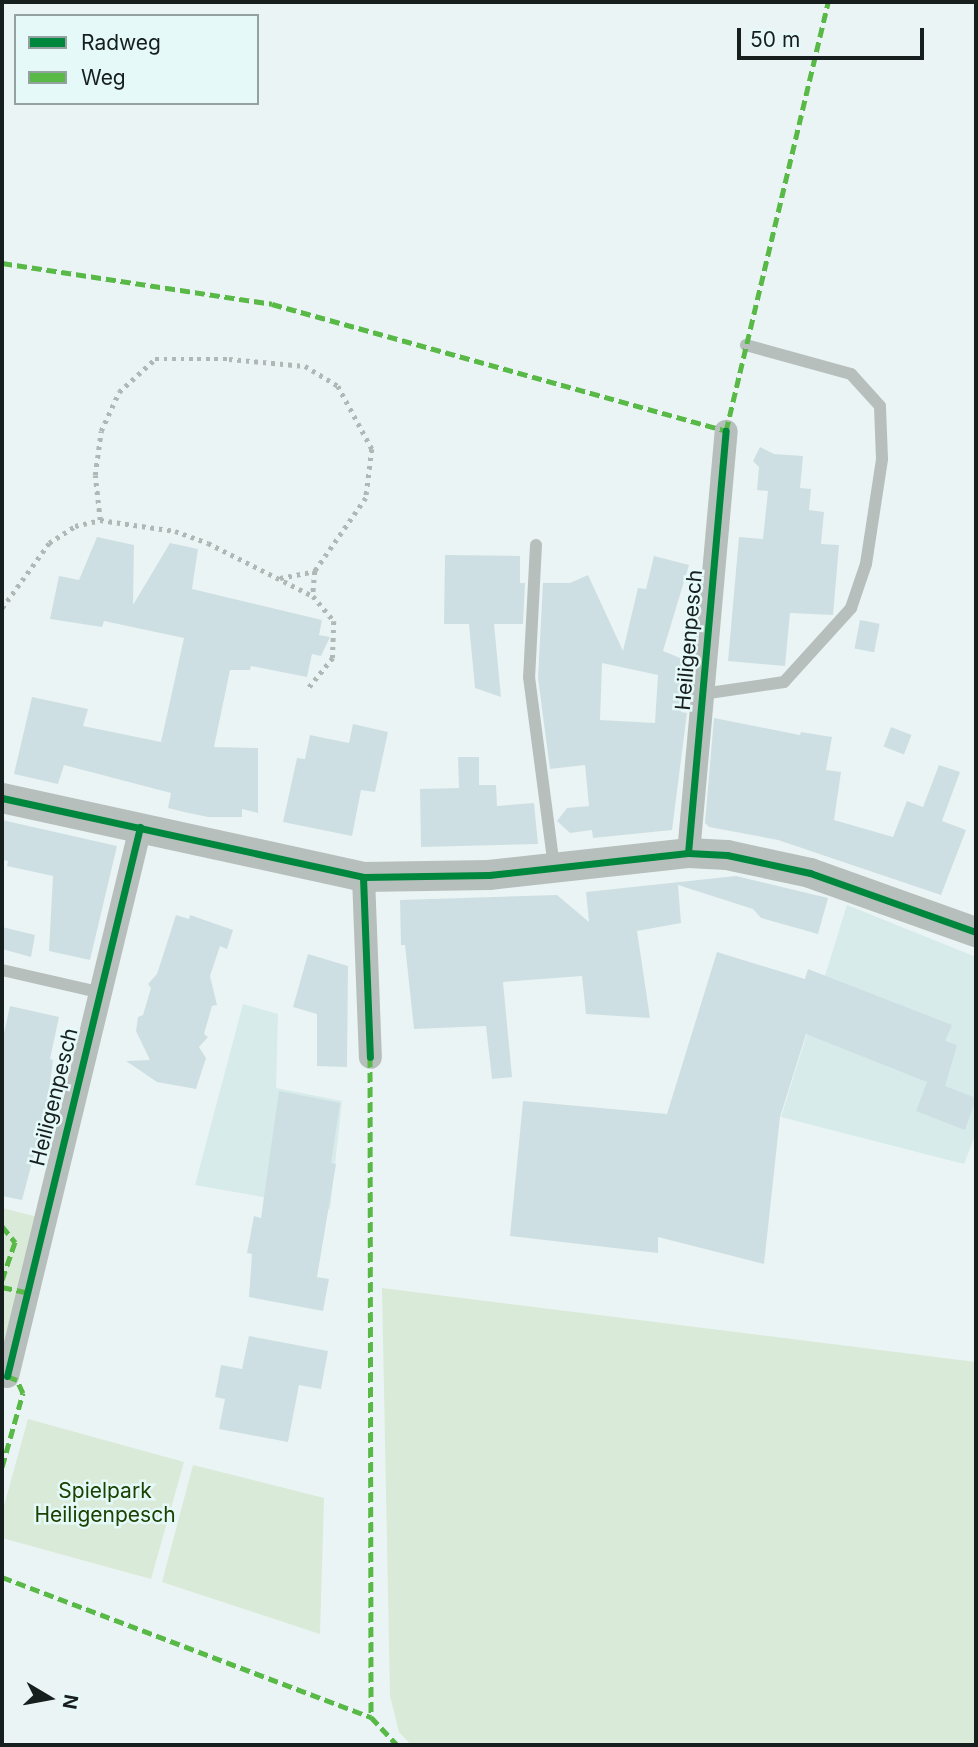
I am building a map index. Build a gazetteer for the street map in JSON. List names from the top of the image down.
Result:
{
  "streets": {
    "street": ["Heiligenpesch"]
  },
  "parks": ["Spielpark Heiligenpesch"],
  "legend": ["Radweg", "Weg"],
  "scale_bar": "50 m",
  "north": "right"
}
